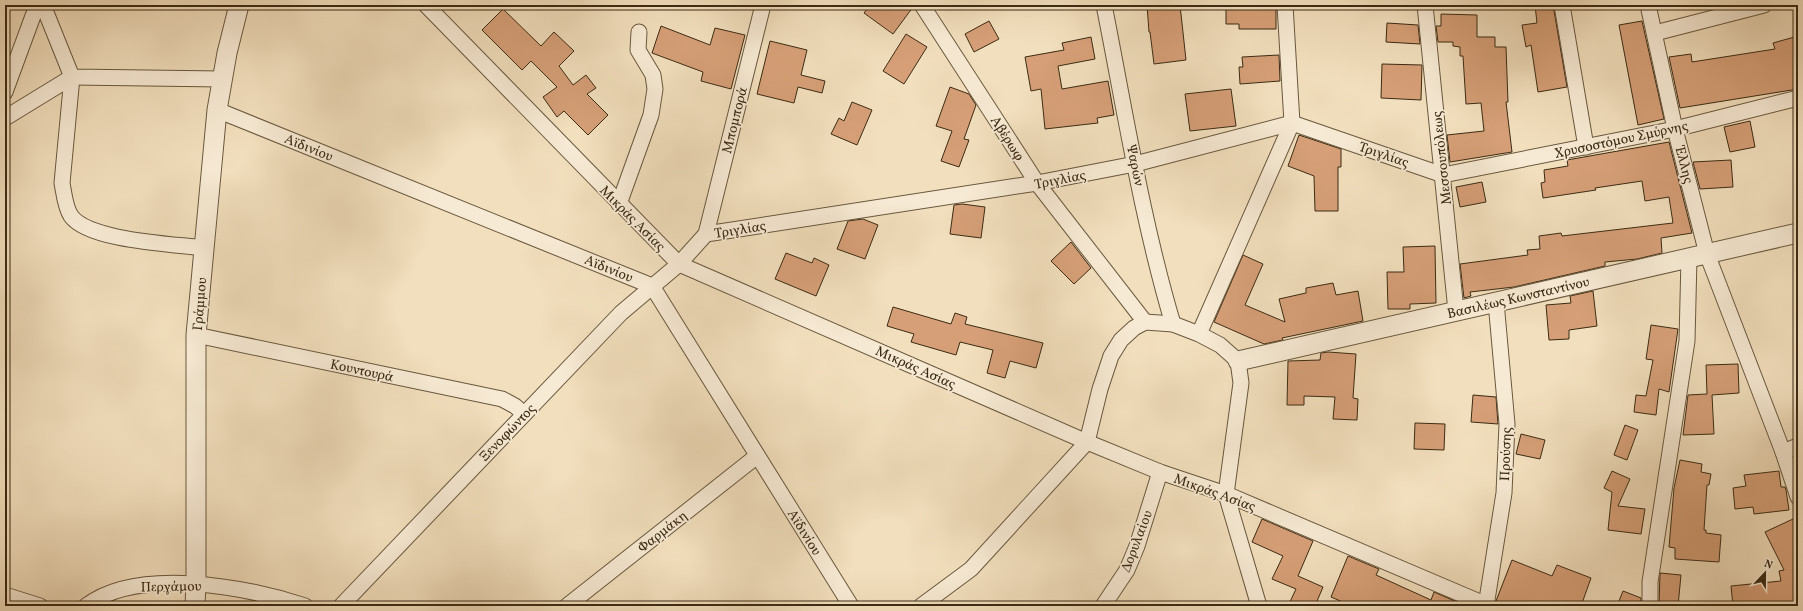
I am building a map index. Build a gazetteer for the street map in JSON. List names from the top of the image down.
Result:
{
  "streets": {
    "street": [
      "Μπομπορά",
      "Αβέρωφ",
      "Χρυσοστόμου Σμύρνης",
      "Αϊδινίου",
      "Τριγλίας",
      "Μεσσουπόλεως",
      "Ψαρών",
      "Έλλης",
      "Μικράς Ασίας",
      "Βασιλέως Κωνσταντίνου",
      "Γράμμου",
      "Κουντουρά",
      "Ξενοφώντος",
      "Προύσης",
      "Φαρμάκη",
      "Δορυλαίου",
      "Περγάμου"
    ]
  },
  "crossings": [
    ["Μπομπορά", "Τριγλίας"],
    ["Αβέρωφ", "Τριγλίας"],
    ["Χρυσοστόμου Σμύρνης", "Τριγλίας"],
    ["Χρυσοστόμου Σμύρνης", "Μεσσουπόλεως"],
    ["Χρυσοστόμου Σμύρνης", "Έλλης"],
    ["Αϊδινίου", "Γράμμου"],
    ["Αϊδινίου", "Ξενοφώντος"],
    ["Αϊδινίου", "Φαρμάκη"],
    ["Τριγλίας", "Μεσσουπόλεως"],
    ["Τριγλίας", "Ψαρών"],
    ["Τριγλίας", "Μικράς Ασίας"],
    ["Τριγλίας", "Ξενοφώντος"],
    ["Μεσσουπόλεως", "Βασιλέως Κωνσταντίνου"],
    ["Έλλης", "Βασιλέως Κωνσταντίνου"],
    ["Μικράς Ασίας", "Ξενοφώντος"],
    ["Μικράς Ασίας", "Προύσης"],
    ["Μικράς Ασίας", "Δορυλαίου"],
    ["Βασιλέως Κωνσταντίνου", "Προύσης"],
    ["Γράμμου", "Κουντουρά"],
    ["Γράμμου", "Περγάμου"],
    ["Κουντουρά", "Ξενοφώντος"]
  ],
  "north": "top"
}
